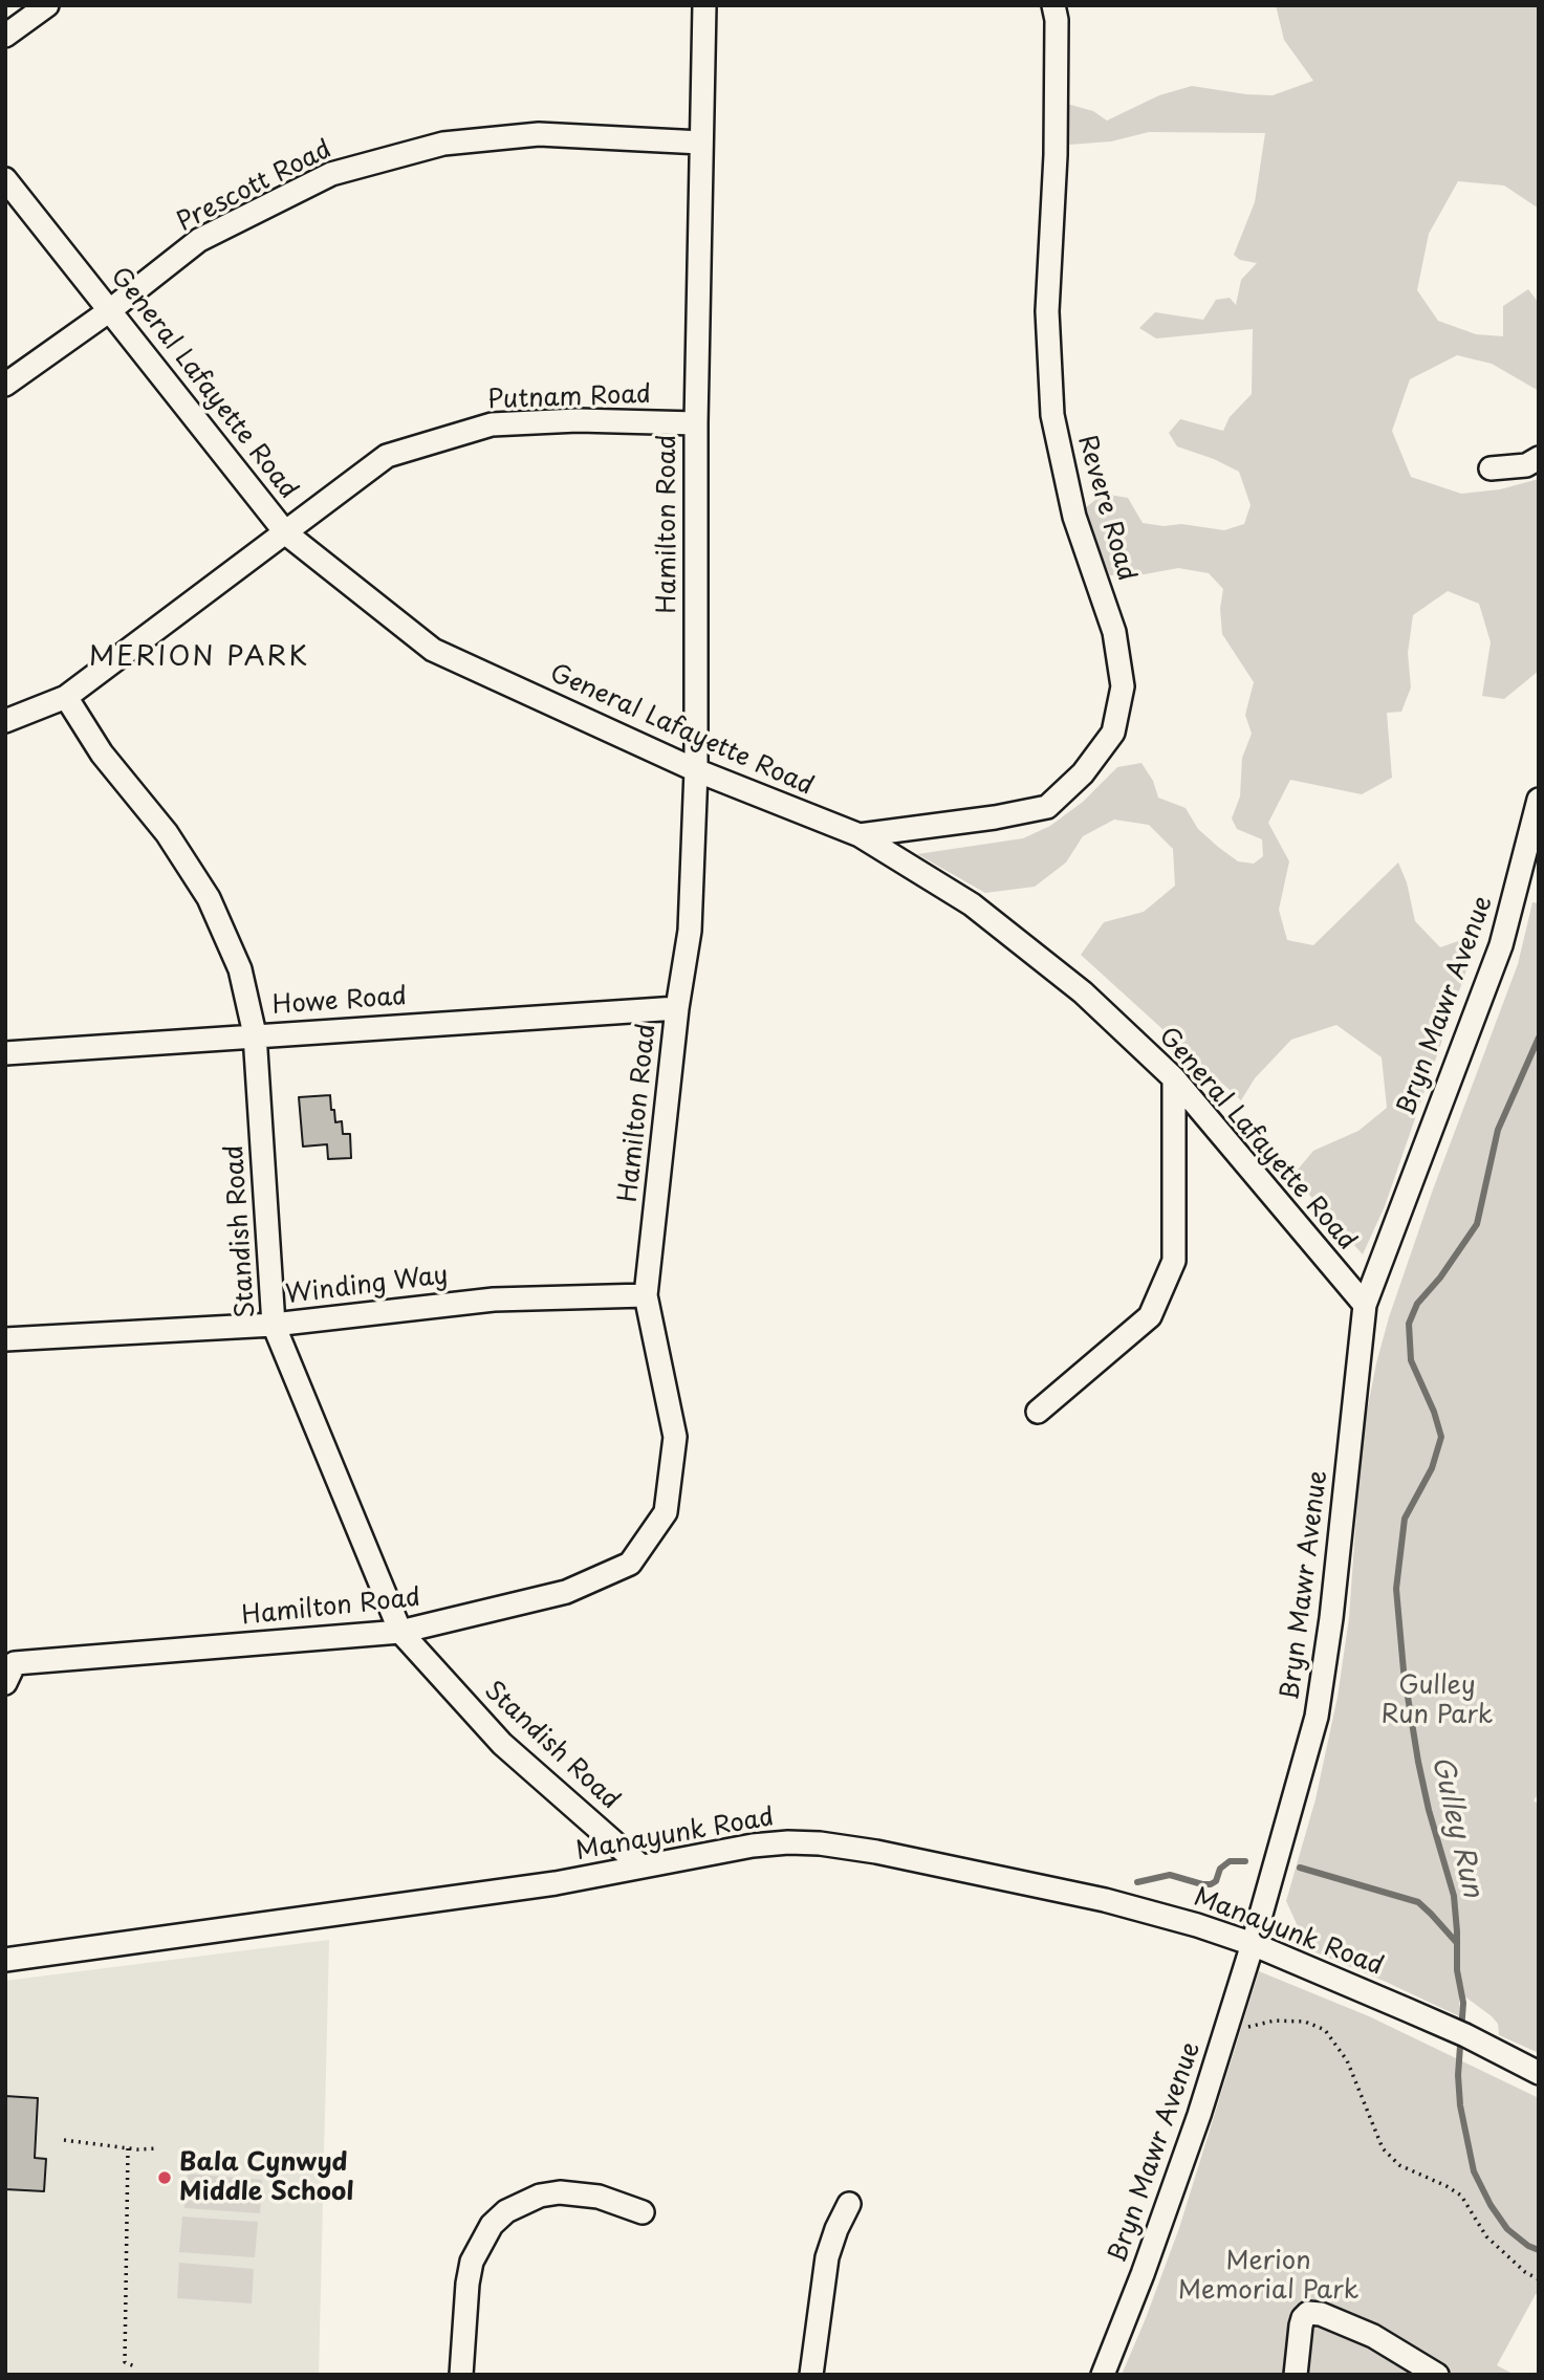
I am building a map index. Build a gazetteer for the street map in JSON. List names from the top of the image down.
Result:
{
  "streets": {
    "street": [
      "Prescott Road",
      "General Lafayette Road",
      "Putnam Road",
      "Revere Road",
      "Hamilton Road",
      "Howe Road",
      "Bryn Mawr Avenue",
      "Standish Road",
      "Winding Way",
      "Manayunk Road"
    ]
  },
  "crossings": [
    ["Prescott Road", "General Lafayette Road"],
    ["Prescott Road", "Hamilton Road"],
    ["General Lafayette Road", "Putnam Road"],
    ["General Lafayette Road", "Revere Road"],
    ["General Lafayette Road", "Hamilton Road"],
    ["General Lafayette Road", "Bryn Mawr Avenue"],
    ["Putnam Road", "Hamilton Road"],
    ["Putnam Road", "Standish Road"],
    ["Hamilton Road", "Howe Road"],
    ["Hamilton Road", "Standish Road"],
    ["Hamilton Road", "Winding Way"],
    ["Howe Road", "Standish Road"],
    ["Bryn Mawr Avenue", "Manayunk Road"],
    ["Standish Road", "Winding Way"],
    ["Standish Road", "Manayunk Road"]
  ],
  "districts": ["MERION PARK"],
  "water": ["Gulley Run"],
  "parks": ["Gulley Run Park", "Merion Memorial Park"],
  "places": ["Bala Cynwyd Middle School"]
}
